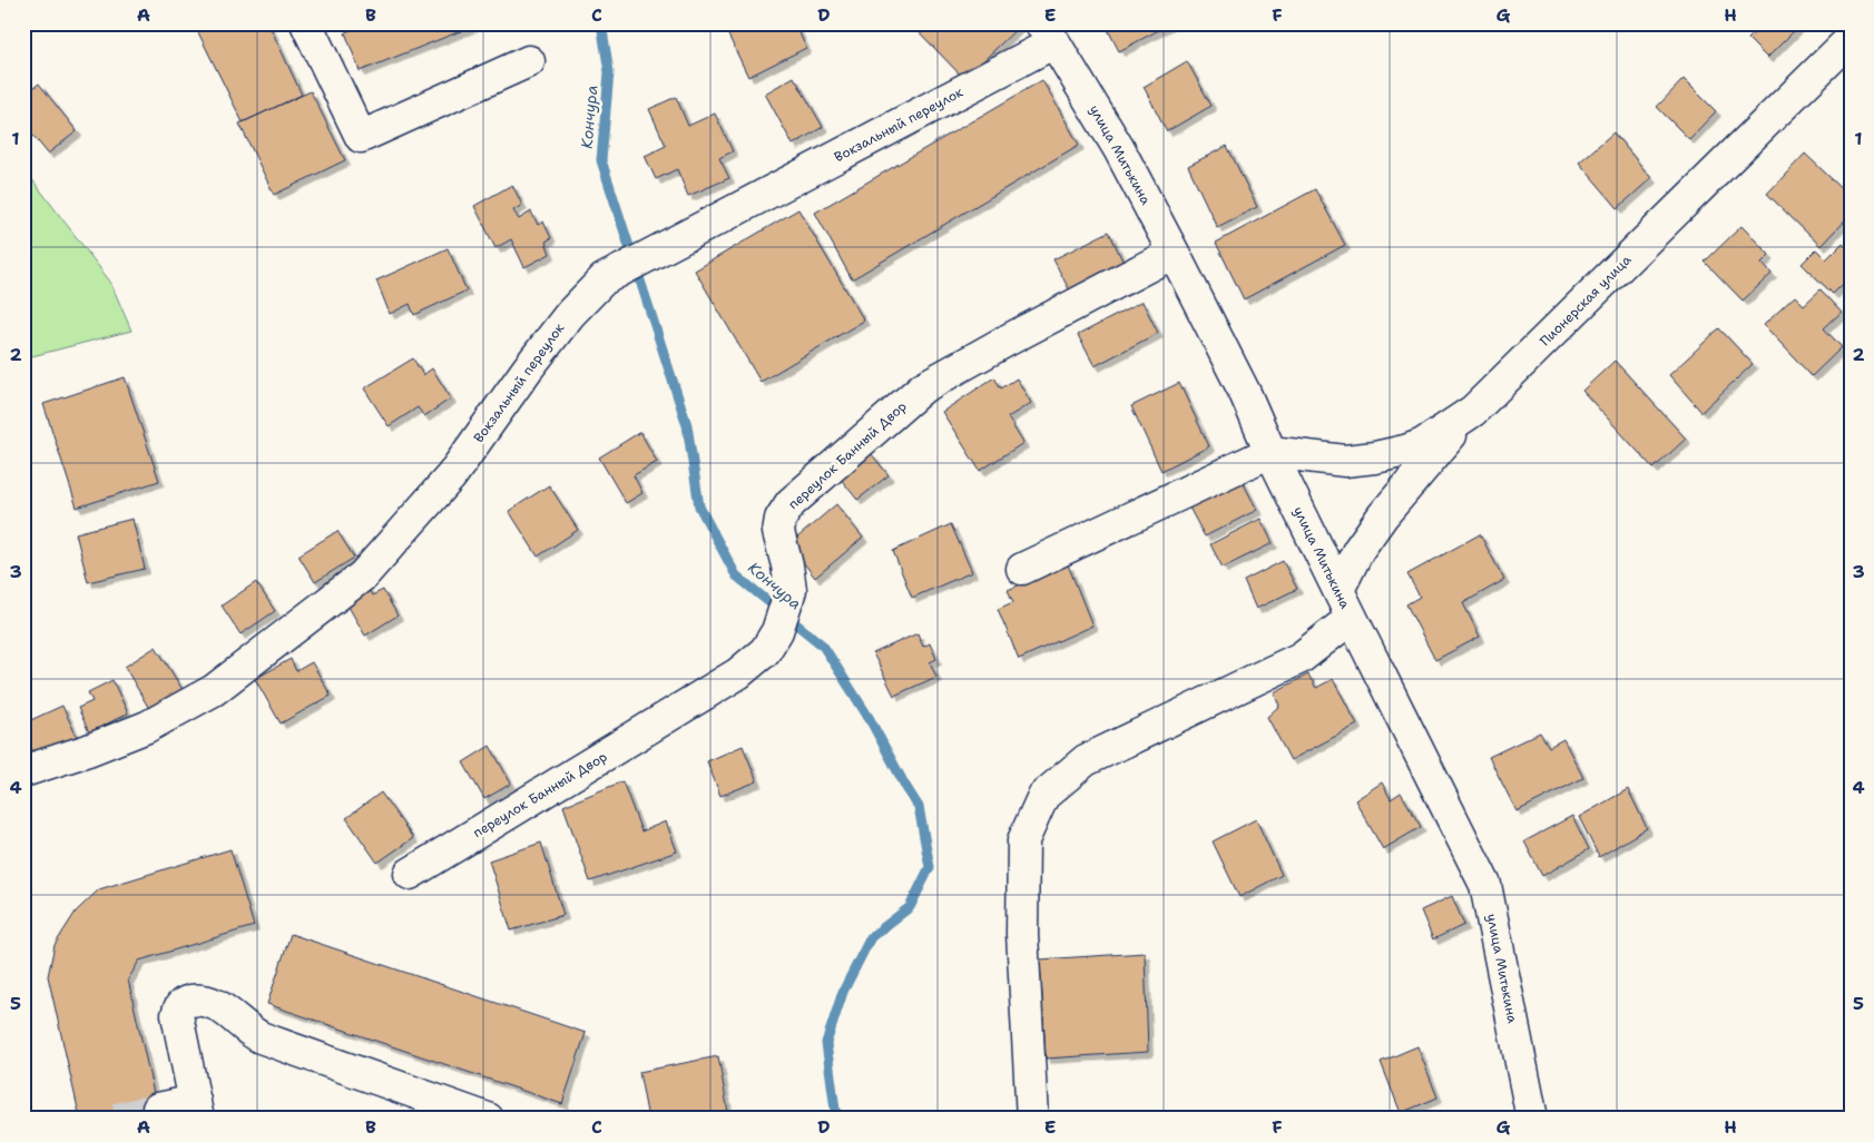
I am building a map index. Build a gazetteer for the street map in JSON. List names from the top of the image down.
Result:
{
  "streets": {
    "street": [
      "Вокзальный переулок",
      "улица Митькина",
      "Пионерская улица",
      "переулок Банный Двор"
    ]
  },
  "crossings": [
    ["Вокзальный переулок", "улица Митькина"],
    ["улица Митькина", "Пионерская улица"],
    ["улица Митькина", "переулок Банный Двор"]
  ],
  "water": ["Кончура"],
  "grid": {
    "columns": [
      "A",
      "B",
      "C",
      "D",
      "E",
      "F",
      "G",
      "H"
    ],
    "rows": [
      "1",
      "2",
      "3",
      "4",
      "5"
    ]
  }
}
